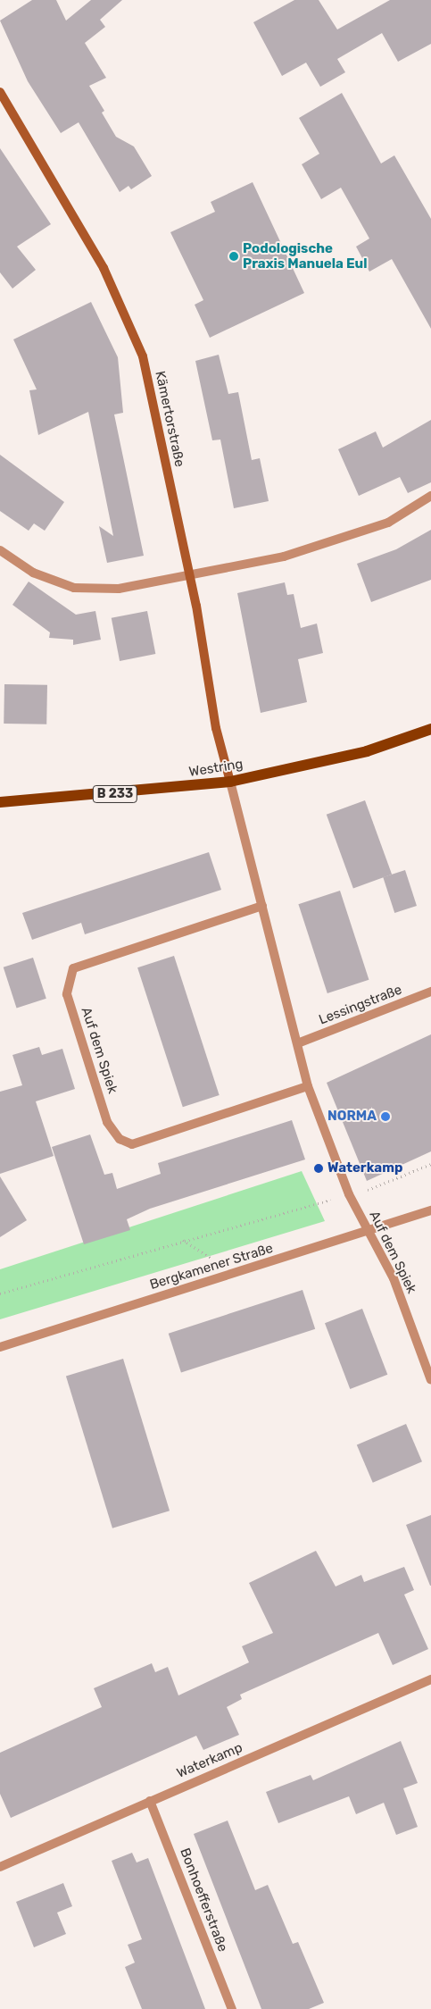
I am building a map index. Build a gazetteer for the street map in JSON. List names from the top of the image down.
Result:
{
  "streets": {
    "main road": ["Westring", "B 233"],
    "street": [
      "Kämertorstraße",
      "Lessingstraße",
      "Auf dem Spiek",
      "Bergkamener Straße",
      "Waterkamp",
      "Bonhoefferstraße"
    ]
  },
  "crossings": [
    ["Kämertorstraße", "Westring"],
    ["Kämertorstraße", "Auf dem Spiek"],
    ["Westring", "Auf dem Spiek"],
    ["Lessingstraße", "Auf dem Spiek"],
    ["Auf dem Spiek", "Bergkamener Straße"],
    ["Waterkamp", "Bonhoefferstraße"]
  ],
  "places": ["Podologische Praxis Manuela Eul", "NORMA", "Waterkamp"]
}
